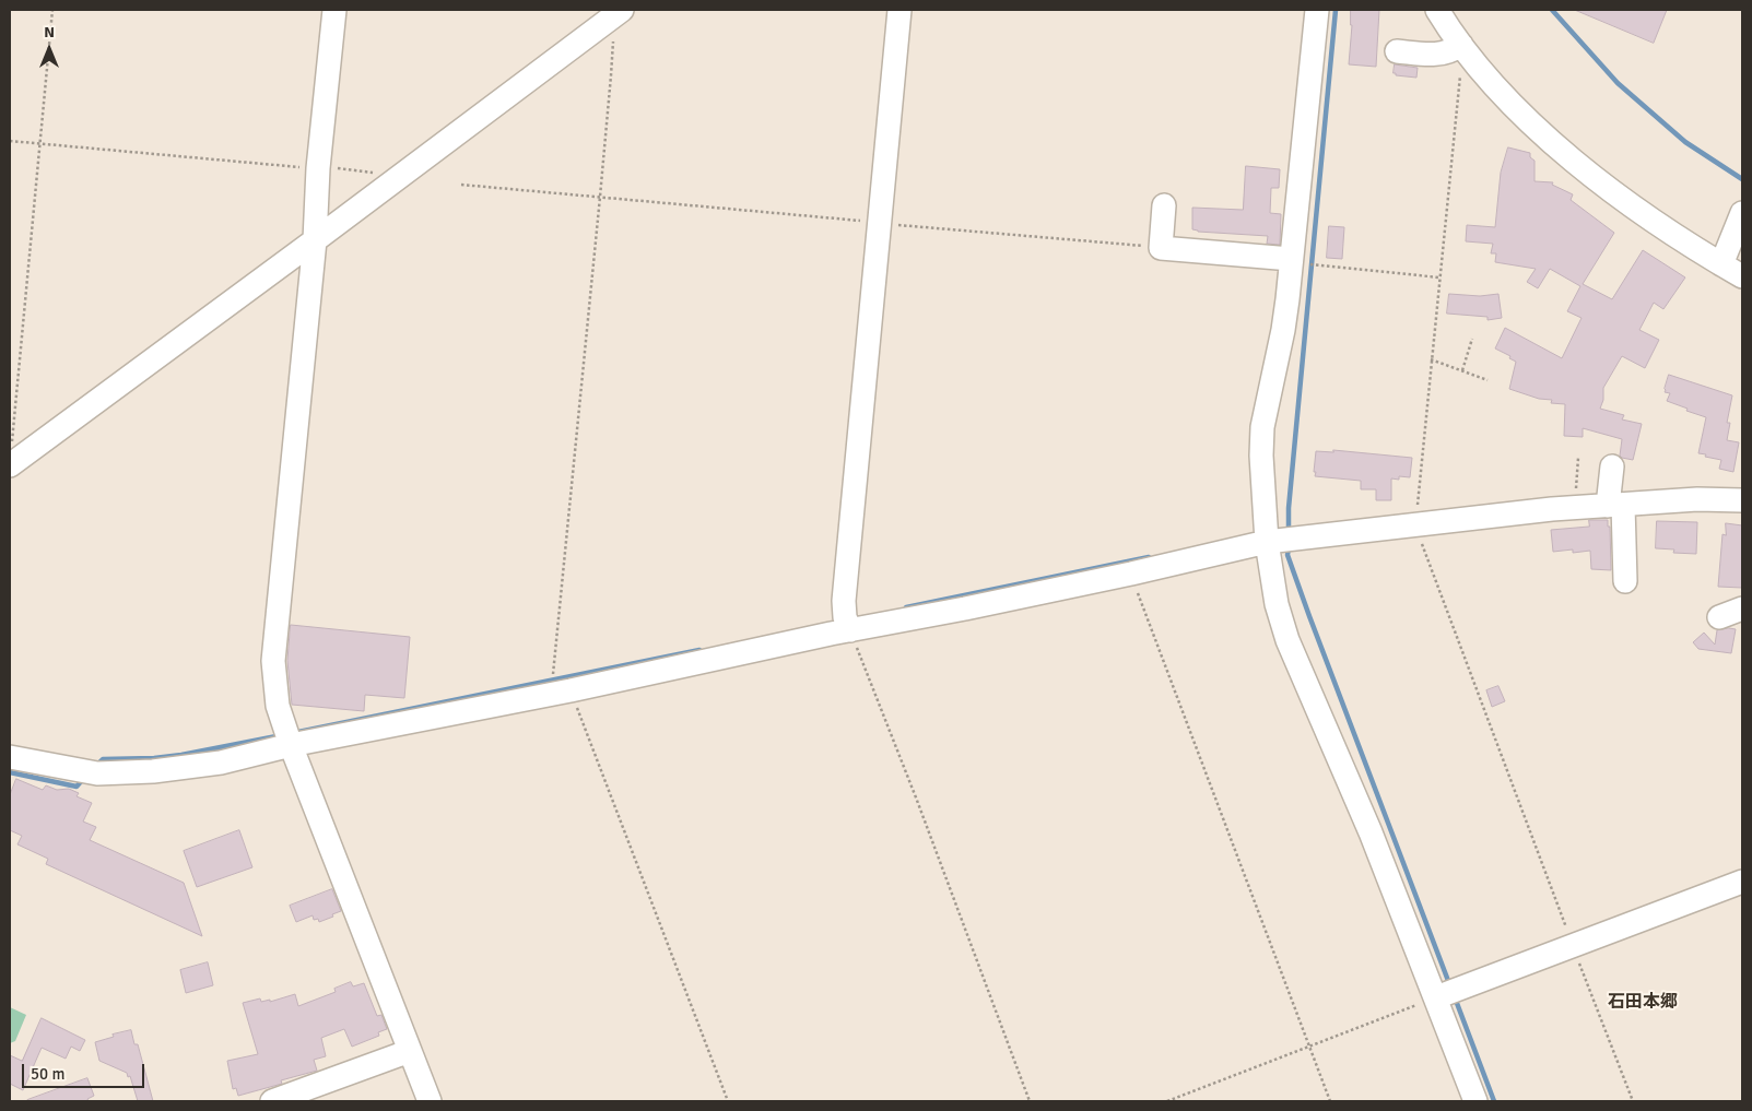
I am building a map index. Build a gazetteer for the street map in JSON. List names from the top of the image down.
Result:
{
  "districts": ["石田本郷"],
  "scale_bar": "50 m",
  "north": "top"
}
